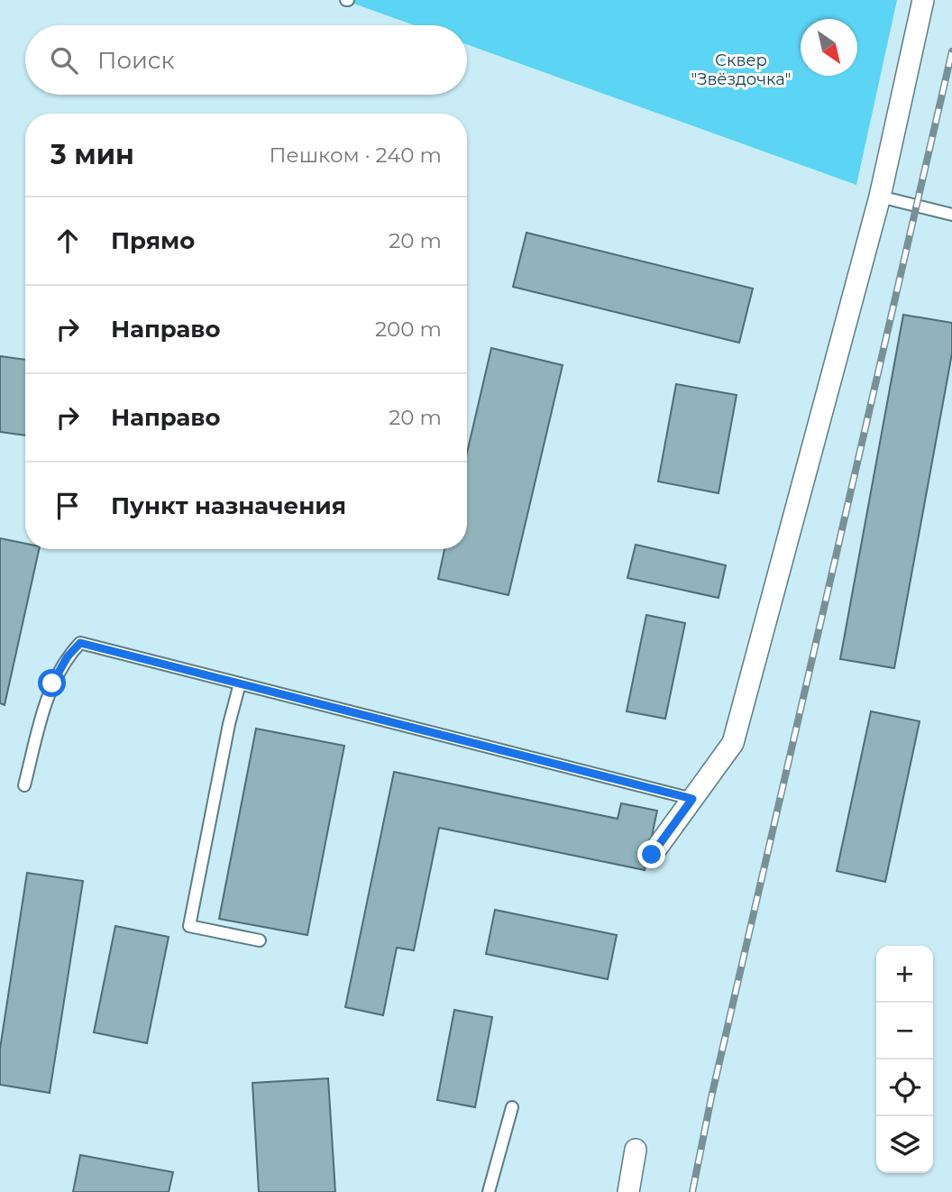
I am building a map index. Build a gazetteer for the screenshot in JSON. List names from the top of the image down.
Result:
{
  "parks": ["Сквер \"Звёздочка\""],
  "north": "bottom right",
  "page": {
    "search": "Поиск",
    "heading": ["3 мин", "Пешком · 240 m"],
    "list": [
      ["Прямо", "20 m"],
      ["Направо", "200 m"],
      ["Направо", "20 m"],
      "Пункт назначения"
    ],
    "map_buttons": ["+", "−"]
  }
}
